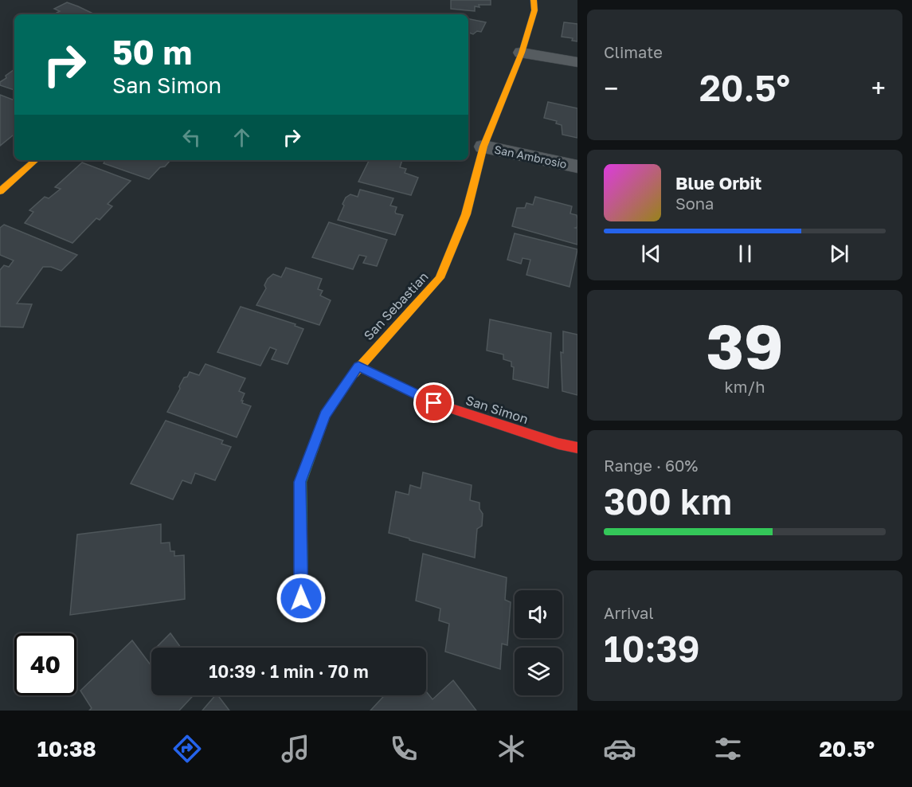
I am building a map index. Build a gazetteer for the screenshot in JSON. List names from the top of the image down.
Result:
{
  "streets": {
    "street": ["San Ambrosio", "San Sebastian", "San Simon"]
  },
  "crossings": [
    ["San Ambrosio", "San Sebastian"],
    ["San Sebastian", "San Simon"]
  ],
  "page": {
    "tile": [
      "Climate",
      ["39", "km/h"],
      ["Range · 60%", "300 km"],
      ["Arrival", "10:39"]
    ],
    "turn": ["50 m", "San Simon"],
    "heat": ["−", "20.5°", "+"],
    "song": ["Blue Orbit", "Sona"],
    "limit": "40",
    "trip": "10:39 · 1 min · 70 m",
    "tabs": ["10:38", "20.5°"]
  }
}
